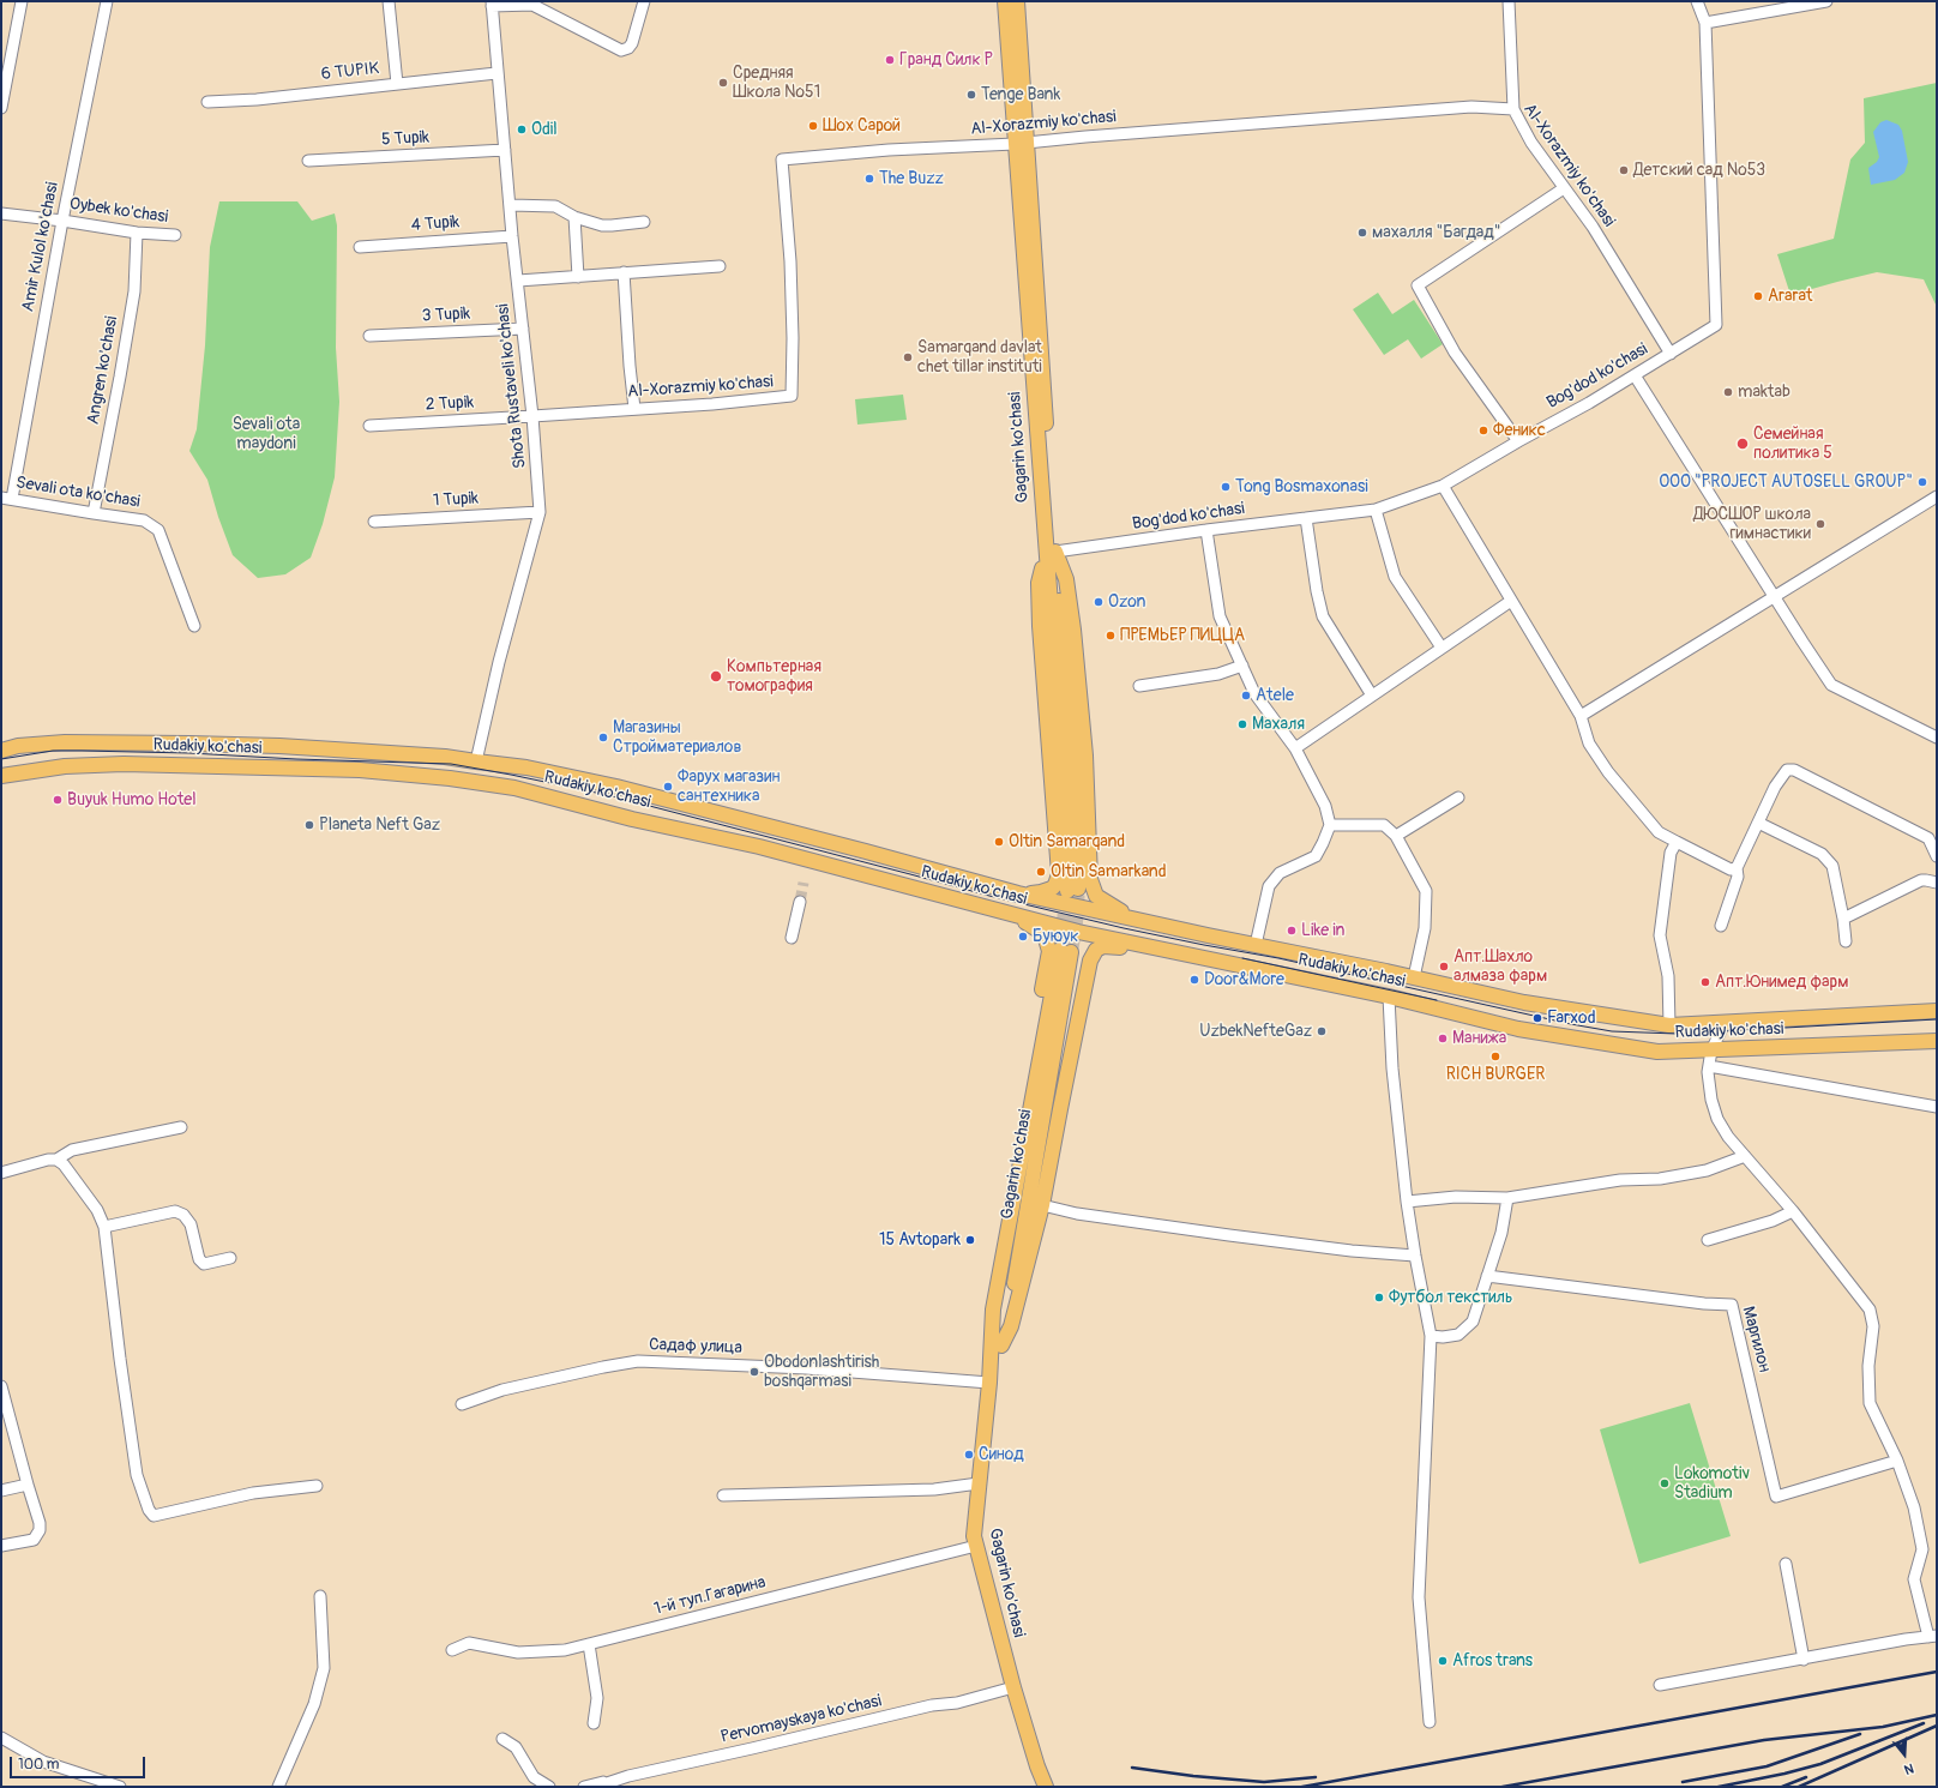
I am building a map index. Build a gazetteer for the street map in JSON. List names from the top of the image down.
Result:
{
  "streets": {
    "main road": ["Gagarin ko'chasi", "Rudakiy ko'chasi"],
    "street": [
      "6 TUPIK",
      "Al-Xorazmiy ko'chasi",
      "5 Tupik",
      "Oybek ko'chasi",
      "4 Tupik",
      "Amir Kulol ko'chasi",
      "3 Tupik",
      "Angren ko'chasi",
      "Bog'dod ko'chasi",
      "Shota Rustaveli ko'chasi",
      "2 Tupik",
      "Sevali ota ko'chasi",
      "1 Tupik",
      "Маргилон",
      "Садаф улица",
      "1-й туп.Гагарина",
      "Pervomayskaya ko'chasi"
    ]
  },
  "crossings": [
    ["6 TUPIK", "Shota Rustaveli ko'chasi"],
    ["Al-Xorazmiy ko'chasi", "Bog'dod ko'chasi"],
    ["Al-Xorazmiy ko'chasi", "Shota Rustaveli ko'chasi"],
    ["Al-Xorazmiy ko'chasi", "2 Tupik"],
    ["Al-Xorazmiy ko'chasi", "Gagarin ko'chasi"],
    ["5 Tupik", "Shota Rustaveli ko'chasi"],
    ["Oybek ko'chasi", "Amir Kulol ko'chasi"],
    ["Oybek ko'chasi", "Angren ko'chasi"],
    ["4 Tupik", "Shota Rustaveli ko'chasi"],
    ["Amir Kulol ko'chasi", "Sevali ota ko'chasi"],
    ["3 Tupik", "Shota Rustaveli ko'chasi"],
    ["Angren ko'chasi", "Sevali ota ko'chasi"],
    ["Bog'dod ko'chasi", "Gagarin ko'chasi"],
    ["Shota Rustaveli ko'chasi", "2 Tupik"],
    ["Shota Rustaveli ko'chasi", "1 Tupik"],
    ["Shota Rustaveli ko'chasi", "Rudakiy ko'chasi"],
    ["Gagarin ko'chasi", "Садаф улица"],
    ["Gagarin ko'chasi", "1-й туп.Гагарина"],
    ["Gagarin ko'chasi", "Pervomayskaya ko'chasi"]
  ],
  "parks": ["Sevali ota maydoni"],
  "places": [
    "Гранд Силк Р",
    "Средняя Школа №51",
    "Tenge Bank",
    "Шох Сарой",
    "Оdil",
    "Детский сад №53",
    "The Buzz",
    "махалля \"Багдад\"",
    "Ararat",
    "Samarqand davlat chet tillar instituti",
    "maktab",
    "Феникс",
    "Семейная политика 5",
    "OOO \"PROJECT AUTOSELL GROUP\"",
    "Tong Bosmaxonasi",
    "ДЮСШОР школа гимнастики",
    "Ozon",
    "ПРЕМЬЕР ПИЦЦА",
    "Компьтерная томография",
    "Atele",
    "Махаля",
    "Магазины Стройматериалов",
    "Фарух магазин сантехника",
    "Buyuk Humo Hotel",
    "Planeta Neft Gaz",
    "Oltin Samarqand",
    "Oltin Samarkand",
    "Like in",
    "Буюук",
    "Апт.Шахло алмаза фарм",
    "Door&More",
    "Апт.Юнимед фарм",
    "Farxod",
    "UzbekNefteGaz",
    "Манижа",
    "RICH BURGER",
    "15 Avtopark",
    "Футбол текстиль",
    "Obodonlashtirish boshqarmasi",
    "Синод",
    "Lokomotiv Stadium",
    "Afros trans"
  ],
  "scale_bar": "100 m",
  "north": "bottom"
}
